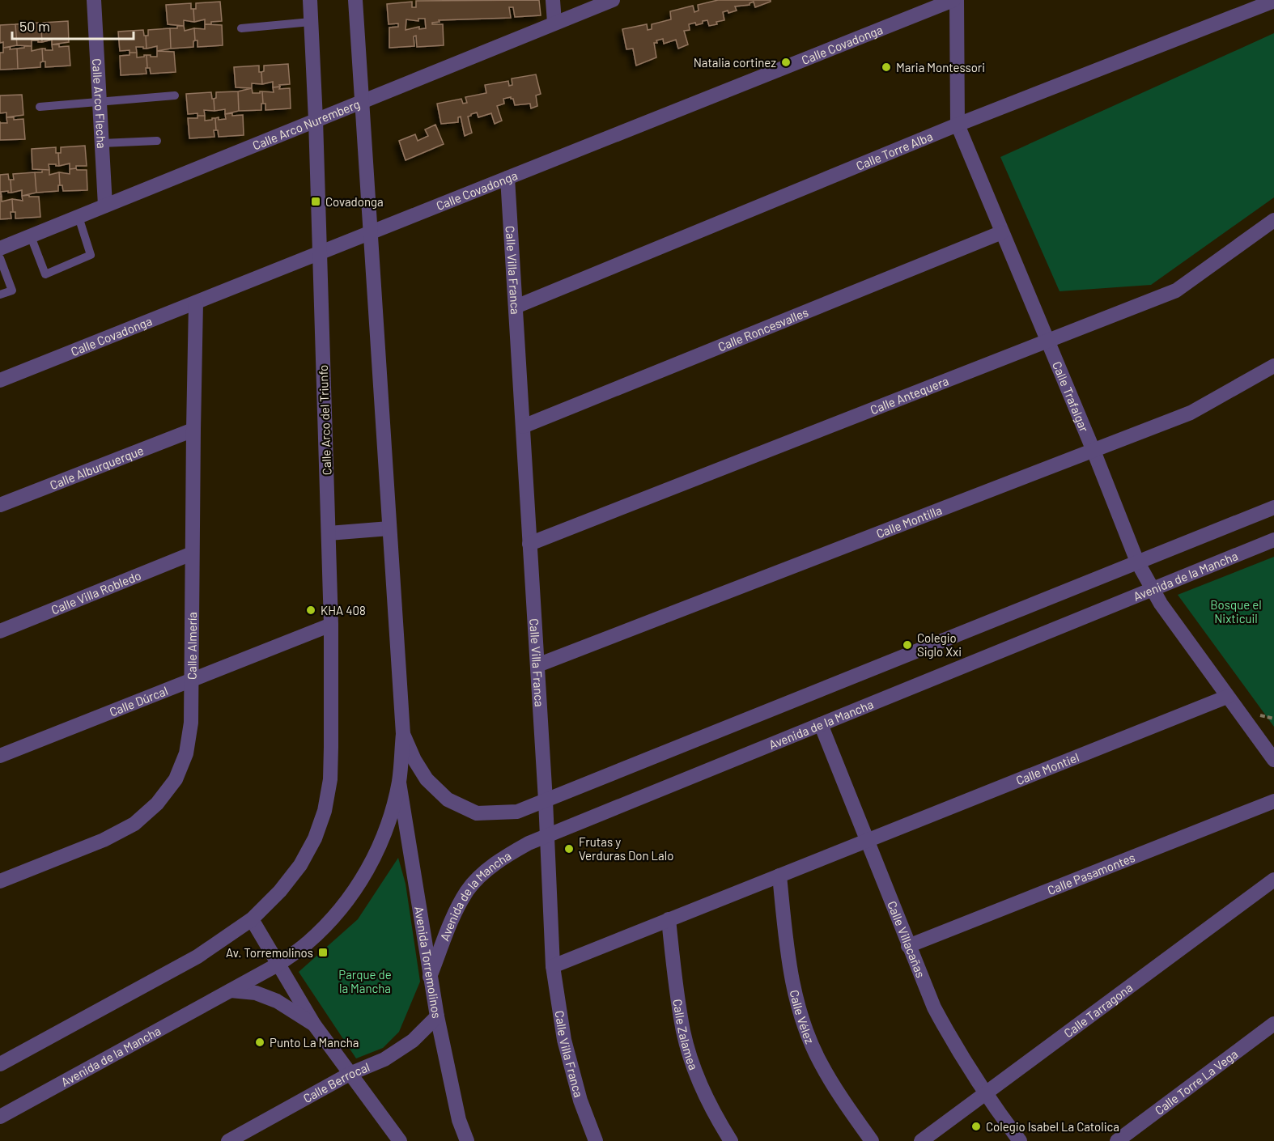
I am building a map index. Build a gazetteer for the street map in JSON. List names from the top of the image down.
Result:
{
  "streets": {
    "street": [
      "Calle Covadonga",
      "Calle Arco Flecha",
      "Calle Arco Nuremberg",
      "Calle Torre Alba",
      "Calle Villa Franca",
      "Calle Roncesvalles",
      "Calle Antequera",
      "Calle Trafalgar",
      "Calle Arco del Triunfo",
      "Calle Alburquerque",
      "Calle Montilla",
      "Avenida de la Mancha",
      "Calle Villa Robledo",
      "Calle Almería",
      "Calle Dúrcal",
      "Calle Montiel",
      "Calle Pasamontes",
      "Calle Villacañas",
      "Avenida Torremolinos",
      "Calle Tarragona",
      "Calle Vélez",
      "Calle Zalamea",
      "Calle Torre La Vega",
      "Calle Berrocal"
    ]
  },
  "crossings": [
    ["Calle Covadonga", "Calle Villa Franca"],
    ["Calle Covadonga", "Calle Trafalgar"],
    ["Calle Covadonga", "Calle Arco del Triunfo"],
    ["Calle Covadonga", "Calle Almería"],
    ["Calle Arco Flecha", "Calle Arco Nuremberg"],
    ["Calle Arco Nuremberg", "Calle Arco del Triunfo"],
    ["Calle Torre Alba", "Calle Villa Franca"],
    ["Calle Torre Alba", "Calle Trafalgar"],
    ["Calle Villa Franca", "Calle Roncesvalles"],
    ["Calle Villa Franca", "Calle Antequera"],
    ["Calle Villa Franca", "Calle Montilla"],
    ["Calle Villa Franca", "Avenida de la Mancha"],
    ["Calle Villa Franca", "Calle Montiel"],
    ["Calle Roncesvalles", "Calle Trafalgar"],
    ["Calle Antequera", "Calle Trafalgar"],
    ["Calle Trafalgar", "Calle Montilla"],
    ["Calle Trafalgar", "Avenida de la Mancha"],
    ["Calle Trafalgar", "Calle Montiel"],
    ["Calle Arco del Triunfo", "Calle Dúrcal"],
    ["Calle Alburquerque", "Calle Almería"],
    ["Avenida de la Mancha", "Calle Villacañas"],
    ["Avenida de la Mancha", "Avenida Torremolinos"],
    ["Calle Villa Robledo", "Calle Almería"],
    ["Calle Almería", "Calle Dúrcal"],
    ["Calle Montiel", "Calle Villacañas"],
    ["Calle Montiel", "Calle Vélez"],
    ["Calle Montiel", "Calle Zalamea"],
    ["Calle Pasamontes", "Calle Villacañas"],
    ["Calle Villacañas", "Calle Tarragona"],
    ["Avenida Torremolinos", "Calle Berrocal"]
  ],
  "parks": ["Bosque el Nixticuil", "Parque de la Mancha"],
  "places": {
    "other": [
      "Natalia cortinez",
      "Maria Montessori",
      "KHA 408",
      "Colegio Siglo Xxi",
      "Frutas y Verduras Don Lalo",
      "Punto La Mancha",
      "Colegio Isabel La Catolica"
    ],
    "transit": ["Covadonga", "Av. Torremolinos"]
  },
  "scale_bar": "50 m"
}
